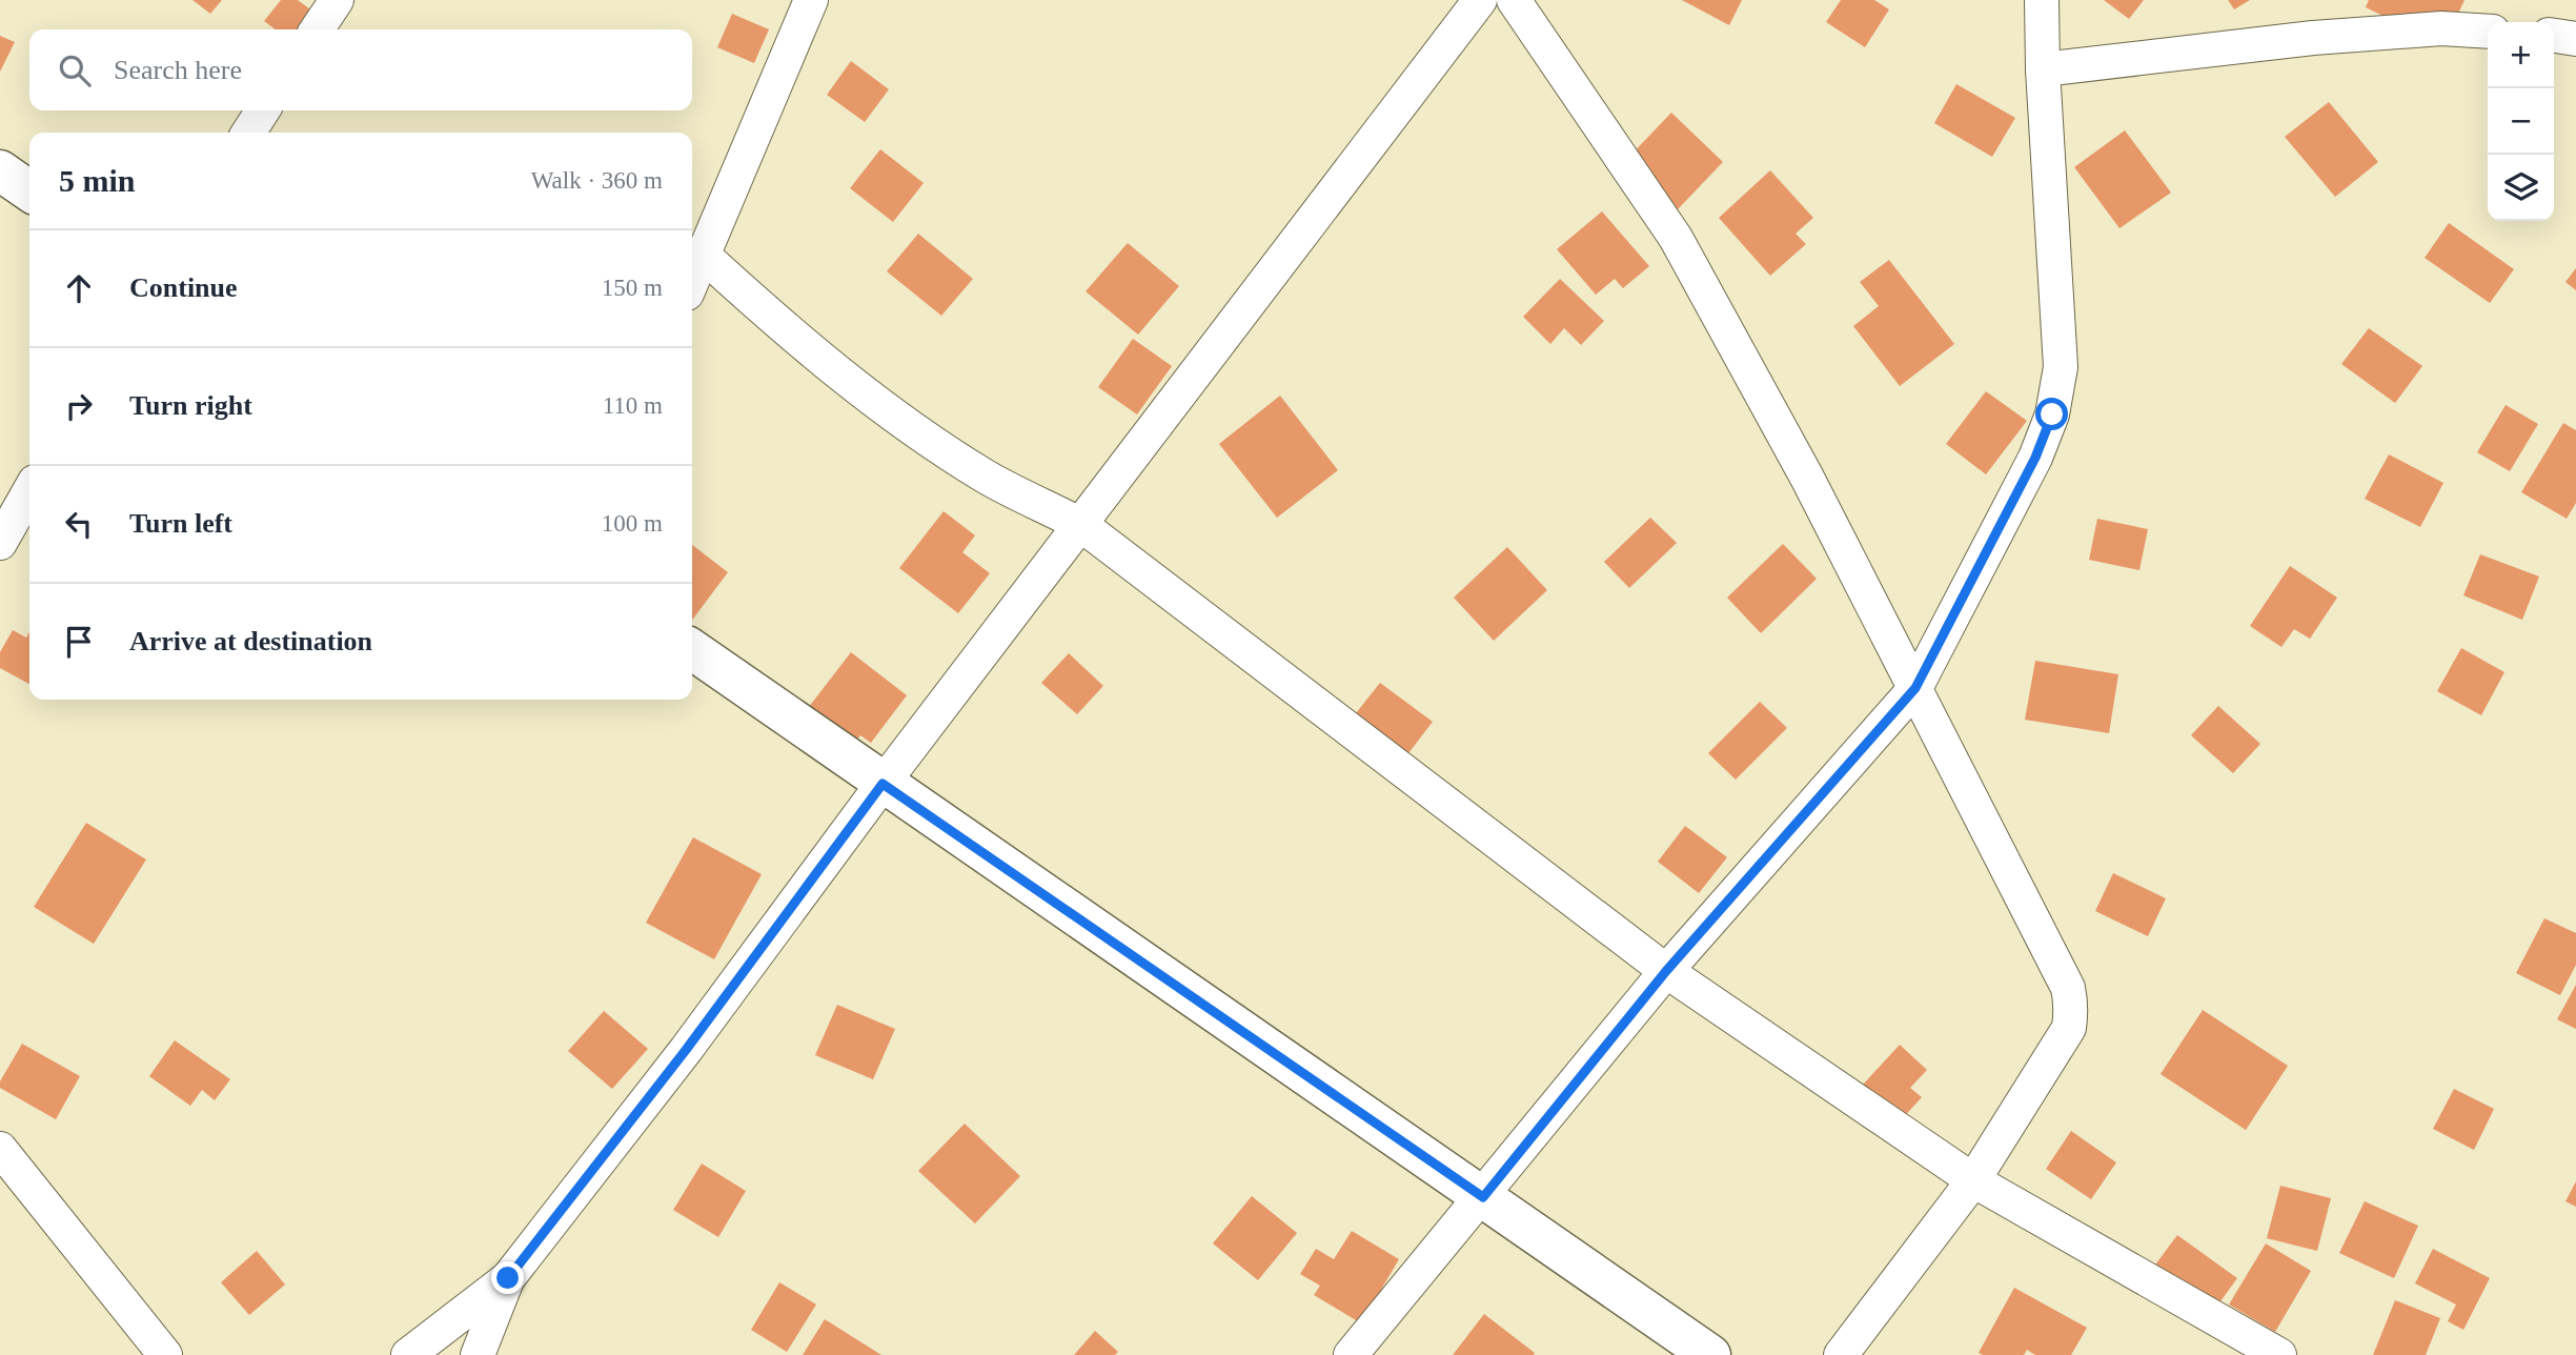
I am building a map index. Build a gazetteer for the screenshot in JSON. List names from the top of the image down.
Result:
{
  "page": {
    "map_buttons": ["+", "−"],
    "search": "Search here",
    "heading": ["5 min", "Walk · 360 m"],
    "list": [
      ["Continue", "150 m"],
      ["Turn right", "110 m"],
      ["Turn left", "100 m"],
      "Arrive at destination"
    ]
  }
}
